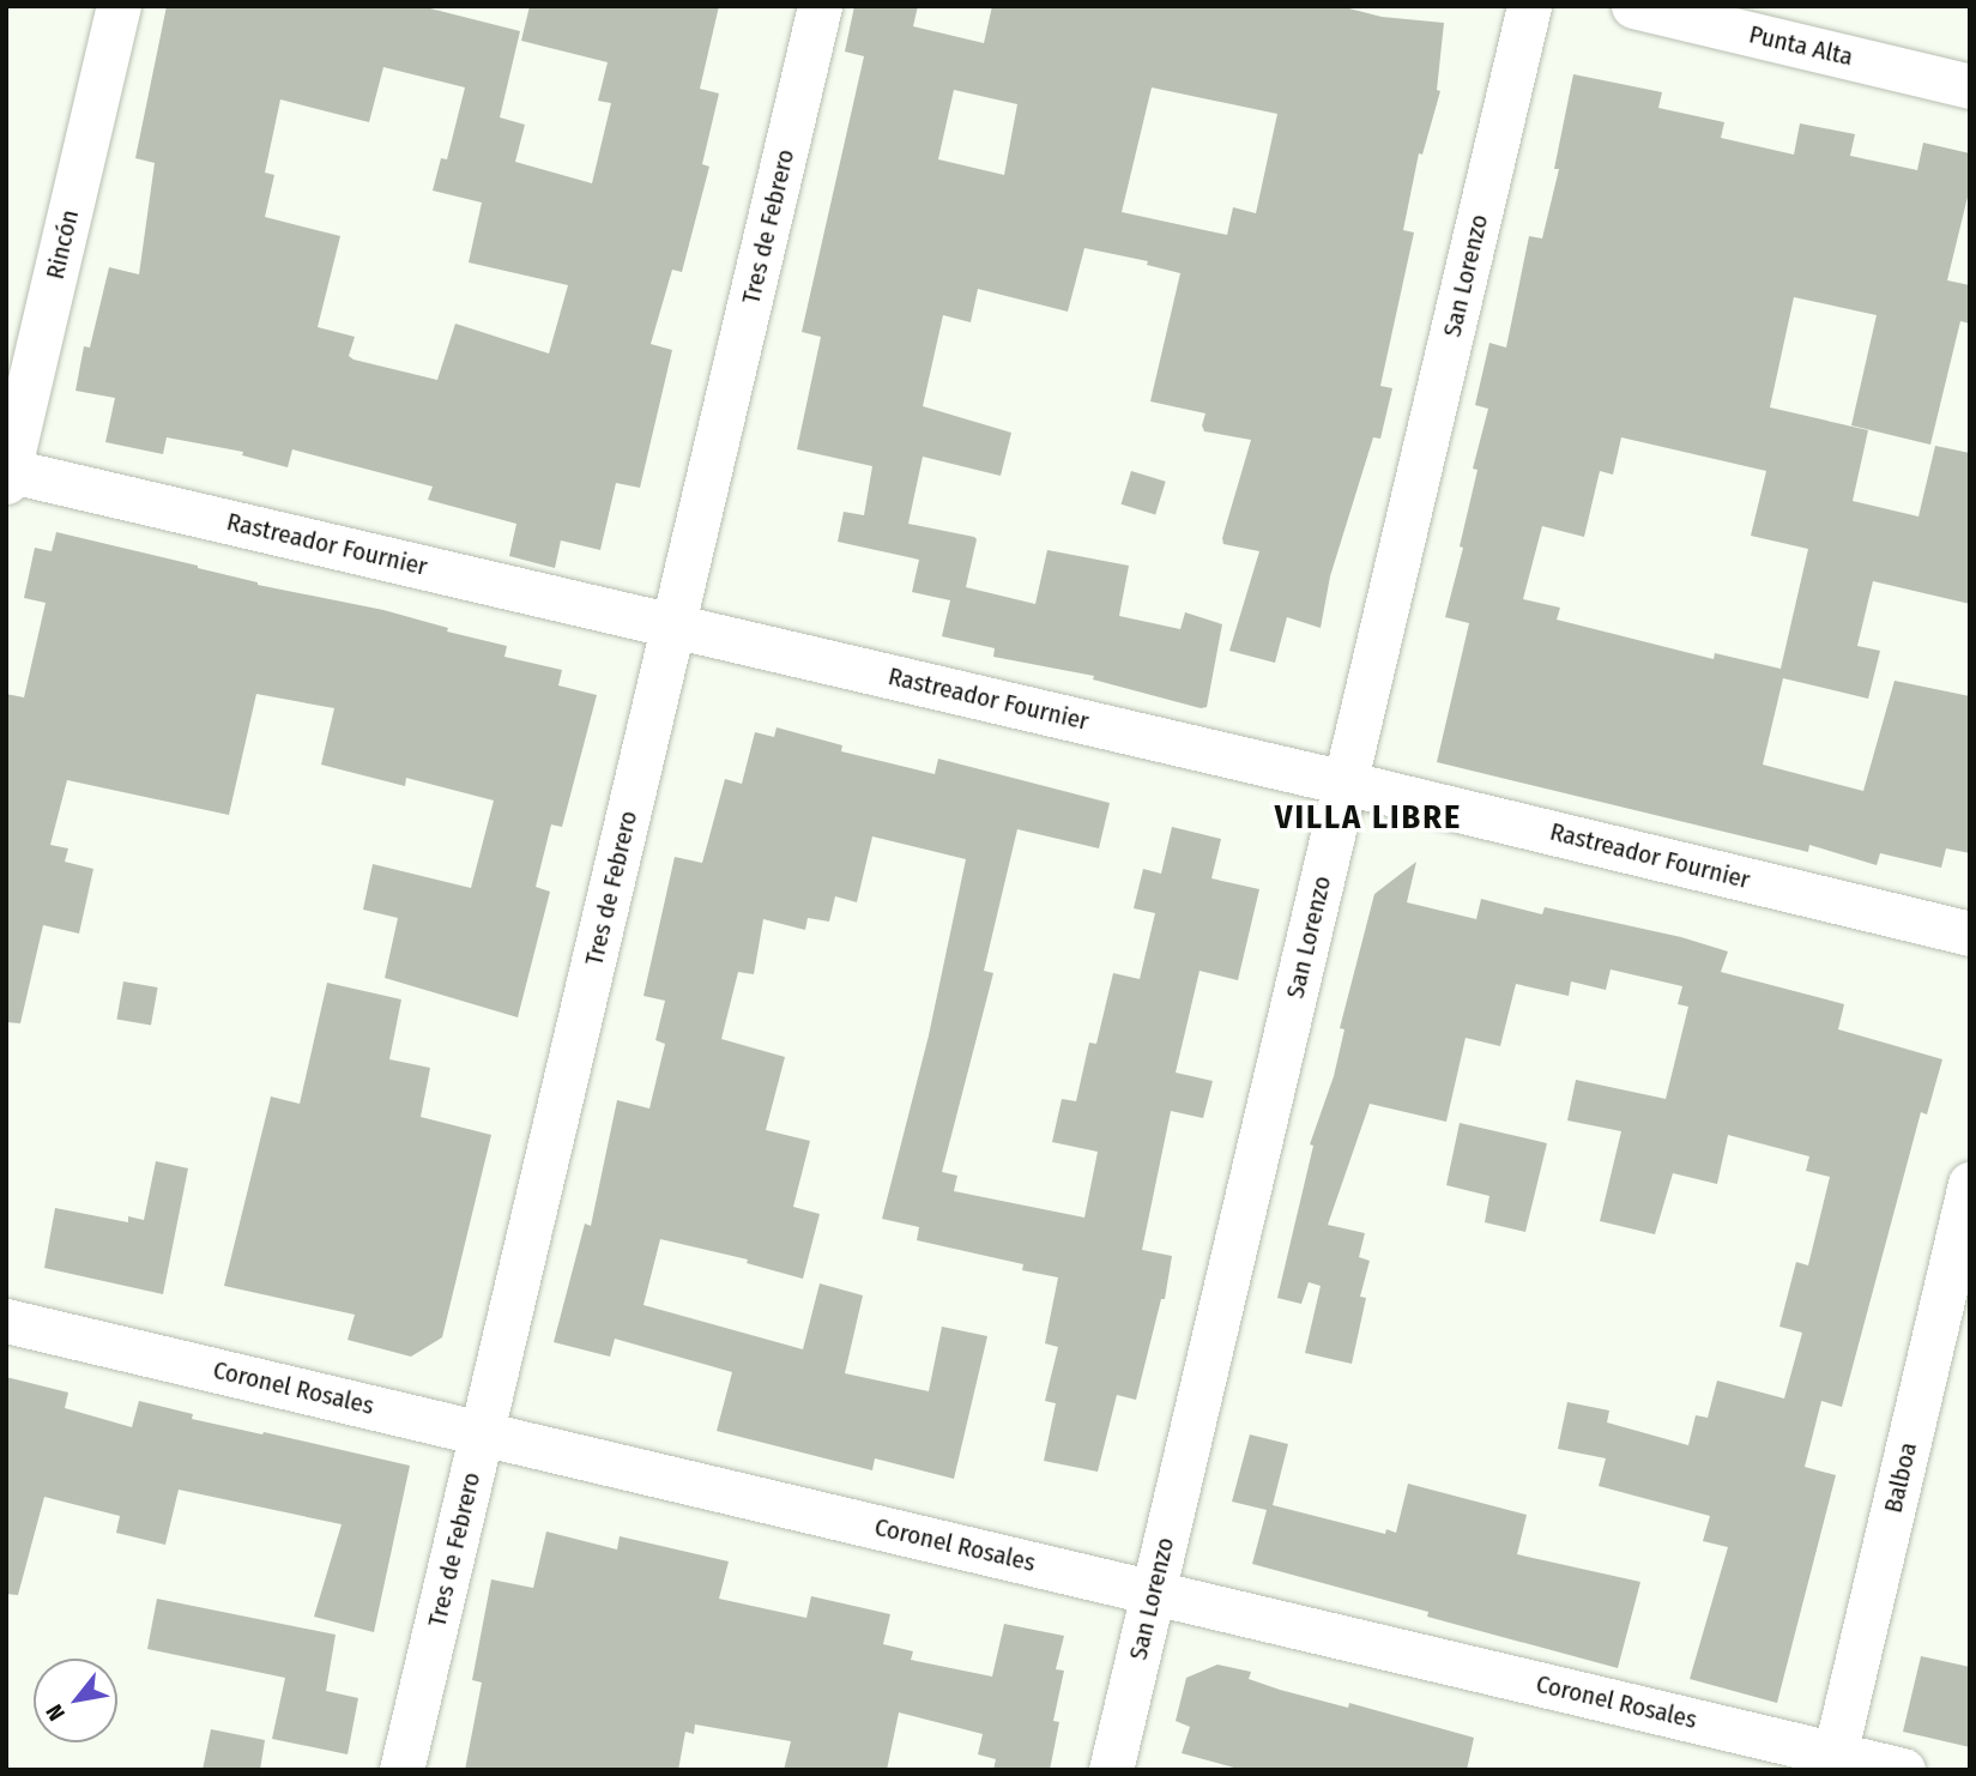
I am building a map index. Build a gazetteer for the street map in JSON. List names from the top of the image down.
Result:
{
  "streets": {
    "street": [
      "Punta Alta",
      "Tres de Febrero",
      "Rincón",
      "San Lorenzo",
      "Rastreador Fournier",
      "Coronel Rosales",
      "Balboa"
    ]
  },
  "crossings": [
    ["Tres de Febrero", "Rastreador Fournier"],
    ["Tres de Febrero", "Coronel Rosales"],
    ["Rincón", "Rastreador Fournier"],
    ["San Lorenzo", "Rastreador Fournier"],
    ["San Lorenzo", "Coronel Rosales"],
    ["Coronel Rosales", "Balboa"]
  ],
  "districts": ["VILLA LIBRE"],
  "north": "bottom left"
}
